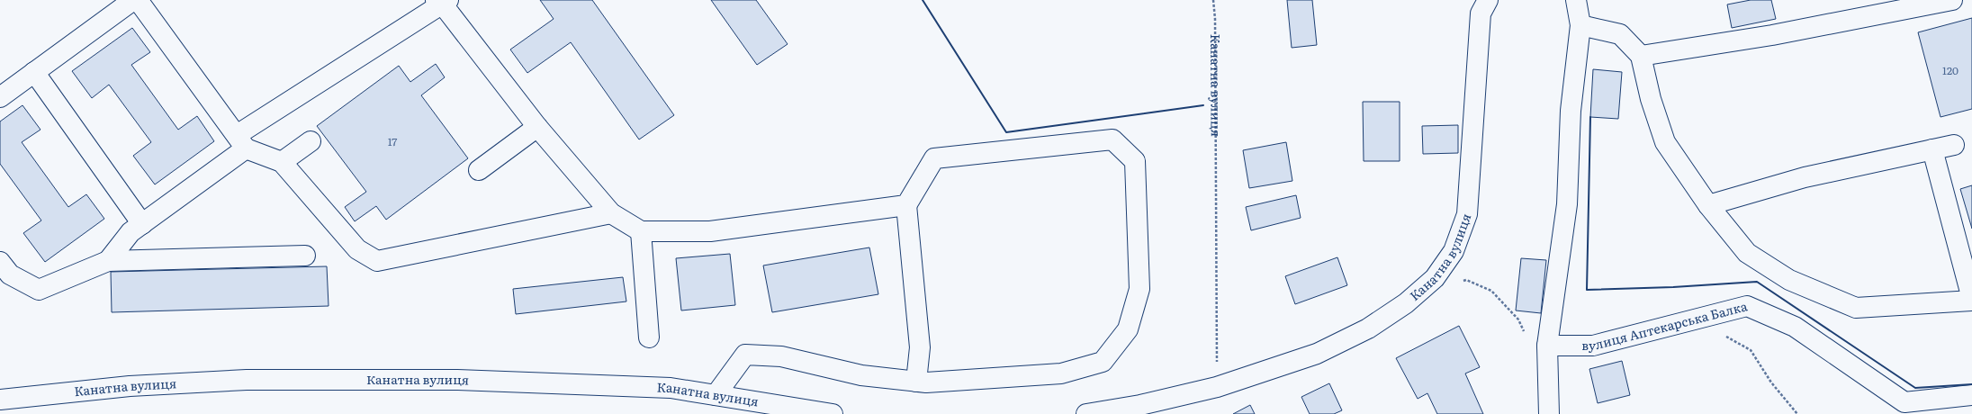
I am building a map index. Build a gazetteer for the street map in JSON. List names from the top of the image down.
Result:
{
  "streets": {
    "street": ["Канатна вулиця", "вулиця Аптекарська Балка"]
  },
  "house_numbers": ["120", "17"]
}
